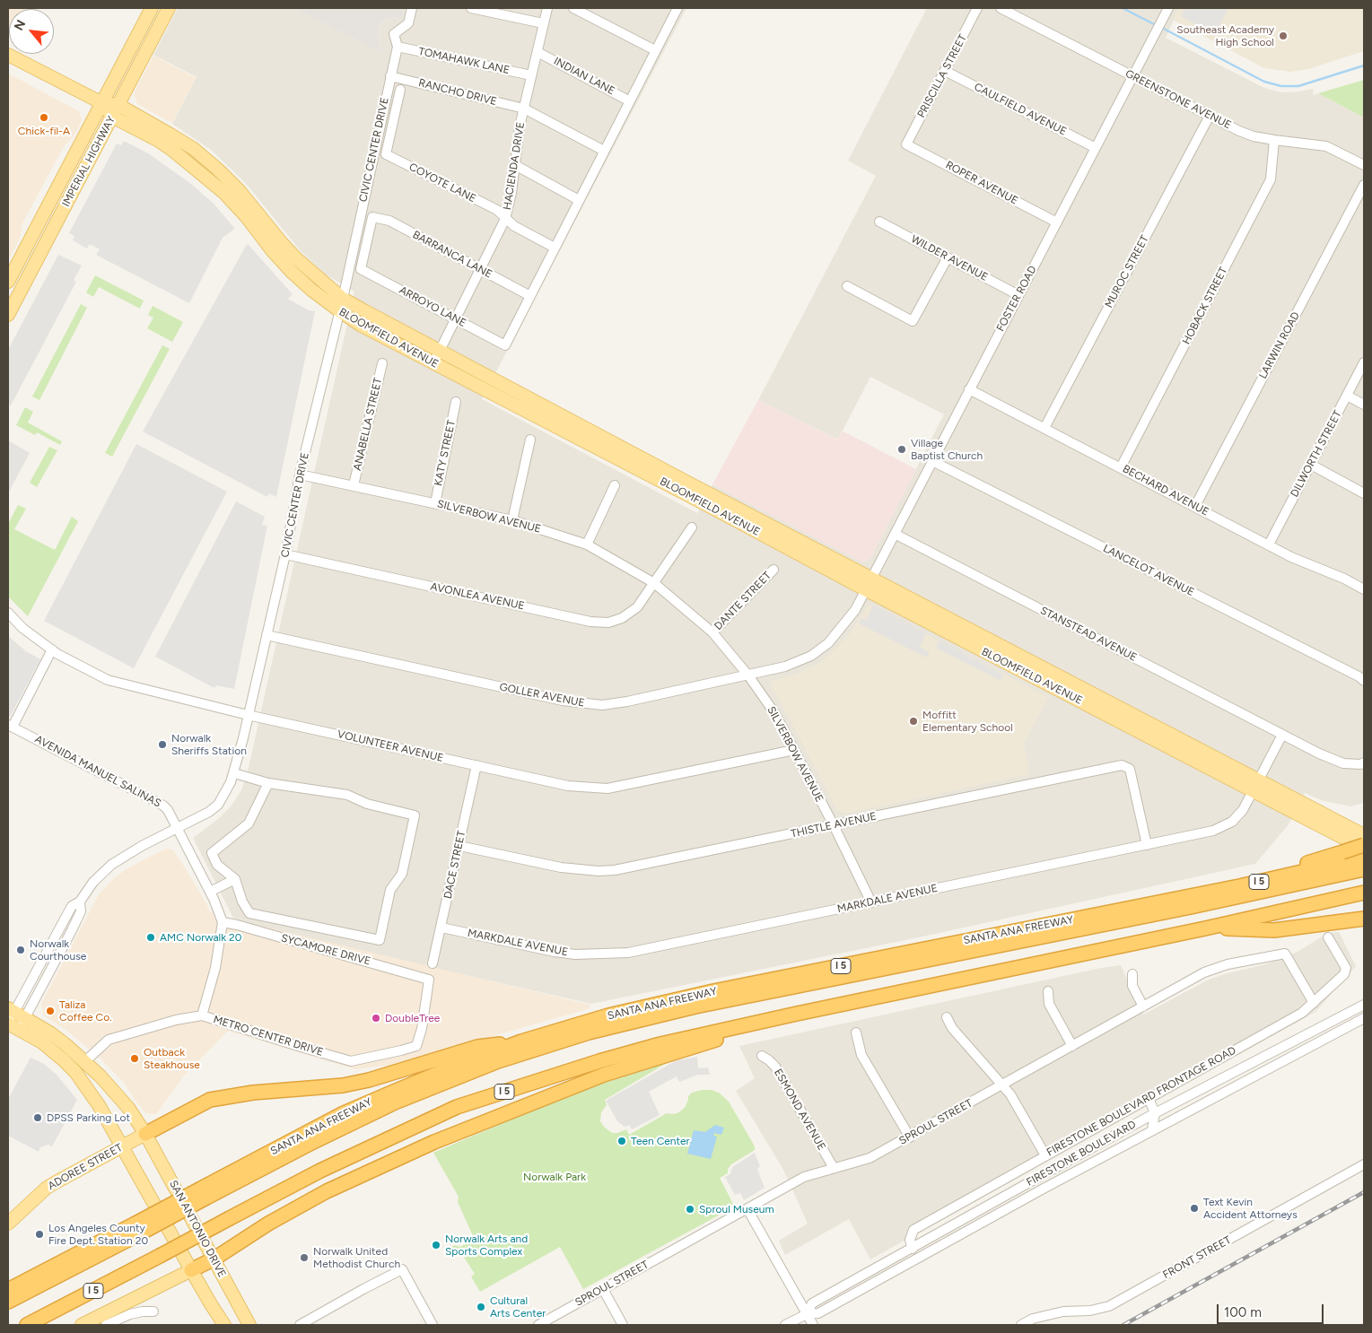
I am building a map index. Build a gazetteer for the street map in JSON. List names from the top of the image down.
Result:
{
  "streets": {
    "highway": ["I 5", "SANTA ANA FREEWAY"],
    "main road": [
      "IMPERIAL HIGHWAY",
      "BLOOMFIELD AVENUE",
      "ADOREE STREET",
      "SAN ANTONIO DRIVE"
    ],
    "street": [
      "TOMAHAWK LANE",
      "INDIAN LANE",
      "PRISCILLA STREET",
      "RANCHO DRIVE",
      "GREENSTONE AVENUE",
      "CAULFIELD AVENUE",
      "CIVIC CENTER DRIVE",
      "HACIENDA DRIVE",
      "COYOTE LANE",
      "ROPER AVENUE",
      "BARRANCA LANE",
      "WILDER AVENUE",
      "MUROC STREET",
      "FOSTER ROAD",
      "HOBACK STREET",
      "ARROYO LANE",
      "LARWIN ROAD",
      "ANABELLA STREET",
      "KATY STREET",
      "DILWORTH STREET",
      "BECHARD AVENUE",
      "SILVERBOW AVENUE",
      "LANCELOT AVENUE",
      "AVONLEA AVENUE",
      "DANTE STREET",
      "STANSTEAD AVENUE",
      "GOLLER AVENUE",
      "VOLUNTEER AVENUE",
      "AVENIDA MANUEL SALINAS",
      "THISTLE AVENUE",
      "DACE STREET",
      "MARKDALE AVENUE",
      "SYCAMORE DRIVE",
      "METRO CENTER DRIVE",
      "FIRESTONE BOULEVARD FRONTAGE ROAD",
      "ESMOND AVENUE",
      "SPROUL STREET",
      "FIRESTONE BOULEVARD",
      "FRONT STREET"
    ]
  },
  "crossings": [
    ["TOMAHAWK LANE", "CIVIC CENTER DRIVE"],
    ["TOMAHAWK LANE", "HACIENDA DRIVE"],
    ["INDIAN LANE", "HACIENDA DRIVE"],
    ["PRISCILLA STREET", "CAULFIELD AVENUE"],
    ["PRISCILLA STREET", "ROPER AVENUE"],
    ["RANCHO DRIVE", "CIVIC CENTER DRIVE"],
    ["RANCHO DRIVE", "HACIENDA DRIVE"],
    ["GREENSTONE AVENUE", "MUROC STREET"],
    ["GREENSTONE AVENUE", "FOSTER ROAD"],
    ["GREENSTONE AVENUE", "HOBACK STREET"],
    ["CAULFIELD AVENUE", "FOSTER ROAD"],
    ["CIVIC CENTER DRIVE", "BLOOMFIELD AVENUE"],
    ["CIVIC CENTER DRIVE", "SILVERBOW AVENUE"],
    ["CIVIC CENTER DRIVE", "AVONLEA AVENUE"],
    ["CIVIC CENTER DRIVE", "GOLLER AVENUE"],
    ["CIVIC CENTER DRIVE", "VOLUNTEER AVENUE"],
    ["CIVIC CENTER DRIVE", "AVENIDA MANUEL SALINAS"],
    ["CIVIC CENTER DRIVE", "SAN ANTONIO DRIVE"],
    ["IMPERIAL HIGHWAY", "BLOOMFIELD AVENUE"],
    ["HACIENDA DRIVE", "COYOTE LANE"],
    ["HACIENDA DRIVE", "BARRANCA LANE"],
    ["HACIENDA DRIVE", "ARROYO LANE"],
    ["HACIENDA DRIVE", "BLOOMFIELD AVENUE"],
    ["ROPER AVENUE", "FOSTER ROAD"],
    ["BARRANCA LANE", "ARROYO LANE"],
    ["WILDER AVENUE", "FOSTER ROAD"],
    ["MUROC STREET", "BECHARD AVENUE"],
    ["FOSTER ROAD", "BLOOMFIELD AVENUE"],
    ["FOSTER ROAD", "BECHARD AVENUE"],
    ["FOSTER ROAD", "LANCELOT AVENUE"],
    ["FOSTER ROAD", "STANSTEAD AVENUE"],
    ["FOSTER ROAD", "GOLLER AVENUE"],
    ["HOBACK STREET", "BECHARD AVENUE"],
    ["BLOOMFIELD AVENUE", "GOLLER AVENUE"],
    ["BLOOMFIELD AVENUE", "MARKDALE AVENUE"],
    ["LARWIN ROAD", "BECHARD AVENUE"],
    ["ANABELLA STREET", "SILVERBOW AVENUE"],
    ["KATY STREET", "SILVERBOW AVENUE"],
    ["DILWORTH STREET", "BECHARD AVENUE"],
    ["SILVERBOW AVENUE", "AVONLEA AVENUE"],
    ["SILVERBOW AVENUE", "DANTE STREET"],
    ["SILVERBOW AVENUE", "GOLLER AVENUE"],
    ["SILVERBOW AVENUE", "VOLUNTEER AVENUE"],
    ["SILVERBOW AVENUE", "THISTLE AVENUE"],
    ["SILVERBOW AVENUE", "MARKDALE AVENUE"],
    ["STANSTEAD AVENUE", "MARKDALE AVENUE"],
    ["VOLUNTEER AVENUE", "DACE STREET"],
    ["AVENIDA MANUEL SALINAS", "SYCAMORE DRIVE"],
    ["THISTLE AVENUE", "DACE STREET"],
    ["THISTLE AVENUE", "MARKDALE AVENUE"],
    ["DACE STREET", "MARKDALE AVENUE"],
    ["SYCAMORE DRIVE", "METRO CENTER DRIVE"],
    ["METRO CENTER DRIVE", "SAN ANTONIO DRIVE"],
    ["FIRESTONE BOULEVARD FRONTAGE ROAD", "SPROUL STREET"],
    ["FIRESTONE BOULEVARD FRONTAGE ROAD", "FIRESTONE BOULEVARD"],
    ["ESMOND AVENUE", "SPROUL STREET"],
    ["ADOREE STREET", "SAN ANTONIO DRIVE"]
  ],
  "parks": ["Norwalk Park"],
  "places": [
    "Southeast Academy High School",
    "Chick-fil-A",
    "Village Baptist Church",
    "Moffitt Elementary School",
    "Norwalk Sheriffs Station",
    "AMC Norwalk 20",
    "Norwalk Courthouse",
    "Taliza Coffee Co.",
    "DoubleTree",
    "Outback Steakhouse",
    "DPSS Parking Lot",
    "Teen Center",
    "Text Kevin Accident Attorneys",
    "Sproul Museum",
    "Los Angeles County Fire Dept. Station 20",
    "Norwalk Arts and Sports Complex",
    "Norwalk United Methodist Church",
    "Cultural Arts Center"
  ],
  "scale_bar": "100 m",
  "north": "top left"
}
